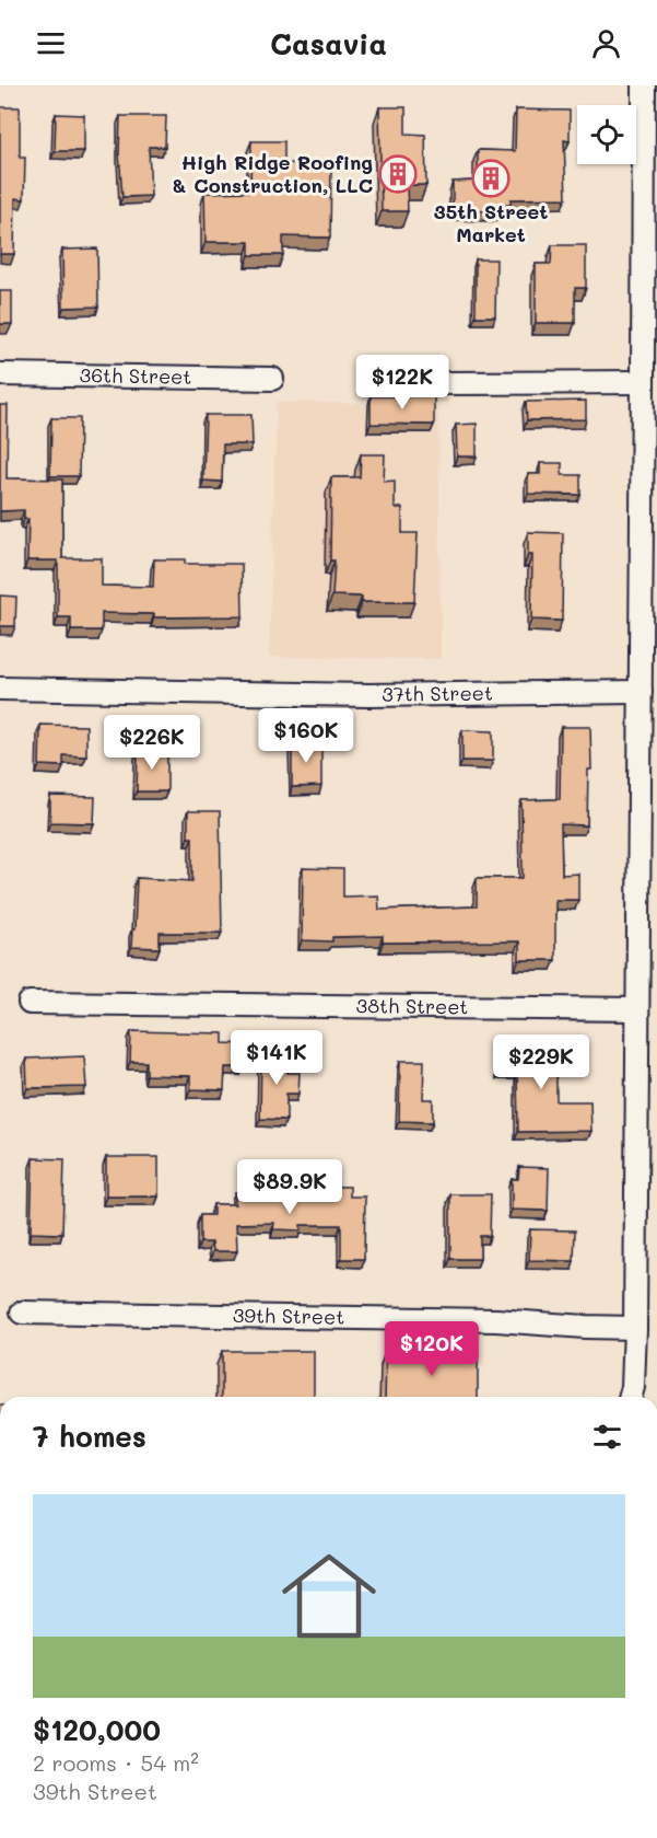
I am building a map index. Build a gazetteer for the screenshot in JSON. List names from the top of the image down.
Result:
{
  "streets": {
    "street": [
      "36th Street",
      "37th Street",
      "38th Street",
      "39th Street"
    ]
  },
  "places": {
    "building": ["High Ridge Roofing & Construction, LLC", "35th Street Market"]
  },
  "page": {
    "header": "Casavia",
    "price": [
      "$122K",
      "$160K",
      "$226K",
      "$141K",
      "$229K",
      "$89.9K",
      "$120K"
    ],
    "heading": "7 homes",
    "list": [
      {
        "name": "$120,000",
        "note": "2 rooms · 54 m² · 39th Street"
      }
    ]
  }
}
